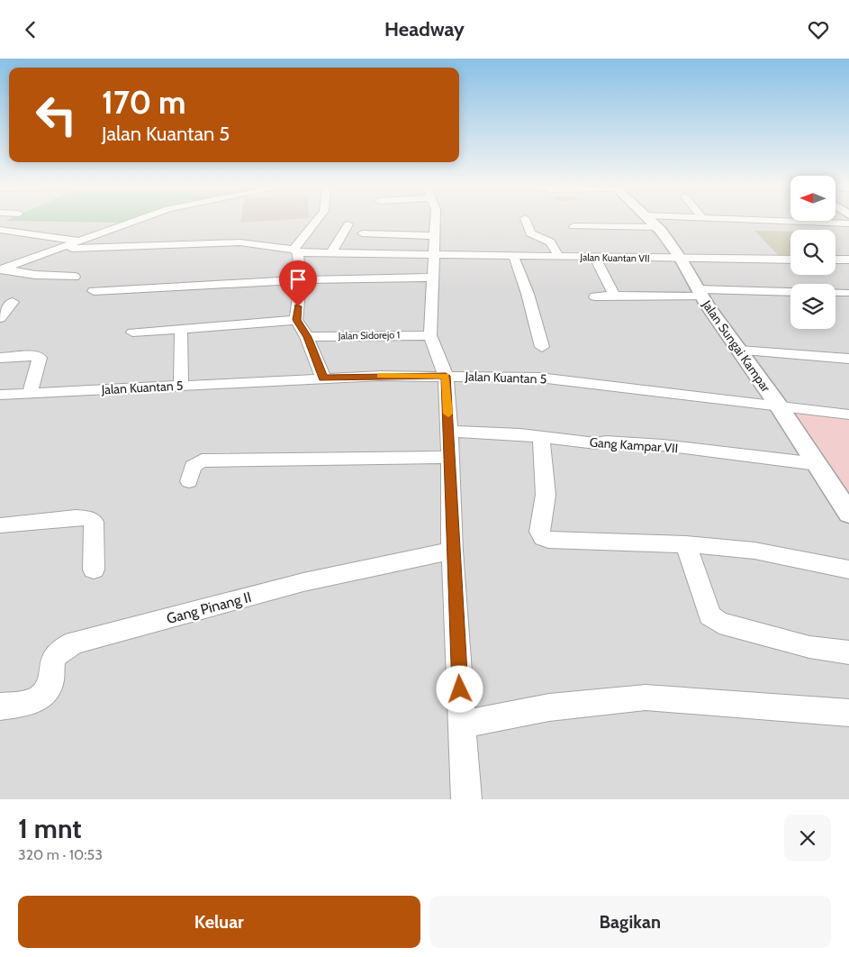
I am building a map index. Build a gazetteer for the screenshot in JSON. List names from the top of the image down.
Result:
{
  "streets": {
    "street": [
      "Jalan Kuantan VII",
      "Jalan Sidorejo 1",
      "Jalan Sungai Kampar",
      "Jalan Kuantan 5",
      "Gang Kampar VII",
      "Gang Pinang II"
    ]
  },
  "crossings": [
    ["Jalan Kuantan VII", "Jalan Sungai Kampar"],
    ["Jalan Sungai Kampar", "Jalan Kuantan 5"],
    ["Jalan Sungai Kampar", "Gang Kampar VII"]
  ],
  "north": "left",
  "page": {
    "header": "Headway",
    "turn": ["170 m", "Jalan Kuantan 5"],
    "heading": ["1 mnt", "320 m · 10:53"],
    "buttons": ["Keluar", "Bagikan"]
  }
}
